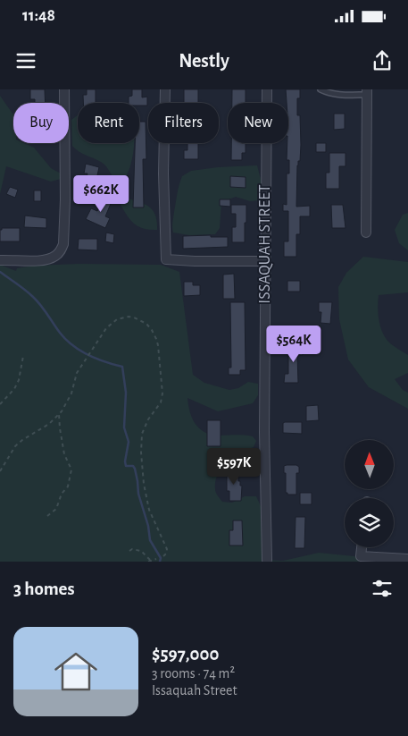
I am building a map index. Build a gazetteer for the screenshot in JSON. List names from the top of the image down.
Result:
{
  "streets": {
    "street": ["ISSAQUAH STREET"]
  },
  "north": "top",
  "page": {
    "status": "11:48",
    "header": "Nestly",
    "chip": [
      "Buy",
      "Rent",
      "Filters",
      "New"
    ],
    "price": ["$662K", "$564K", "$597K"],
    "heading": "3 homes",
    "list": [
      {
        "name": "$597,000",
        "note": "3 rooms · 74 m² · Issaquah Street"
      }
    ]
  }
}
